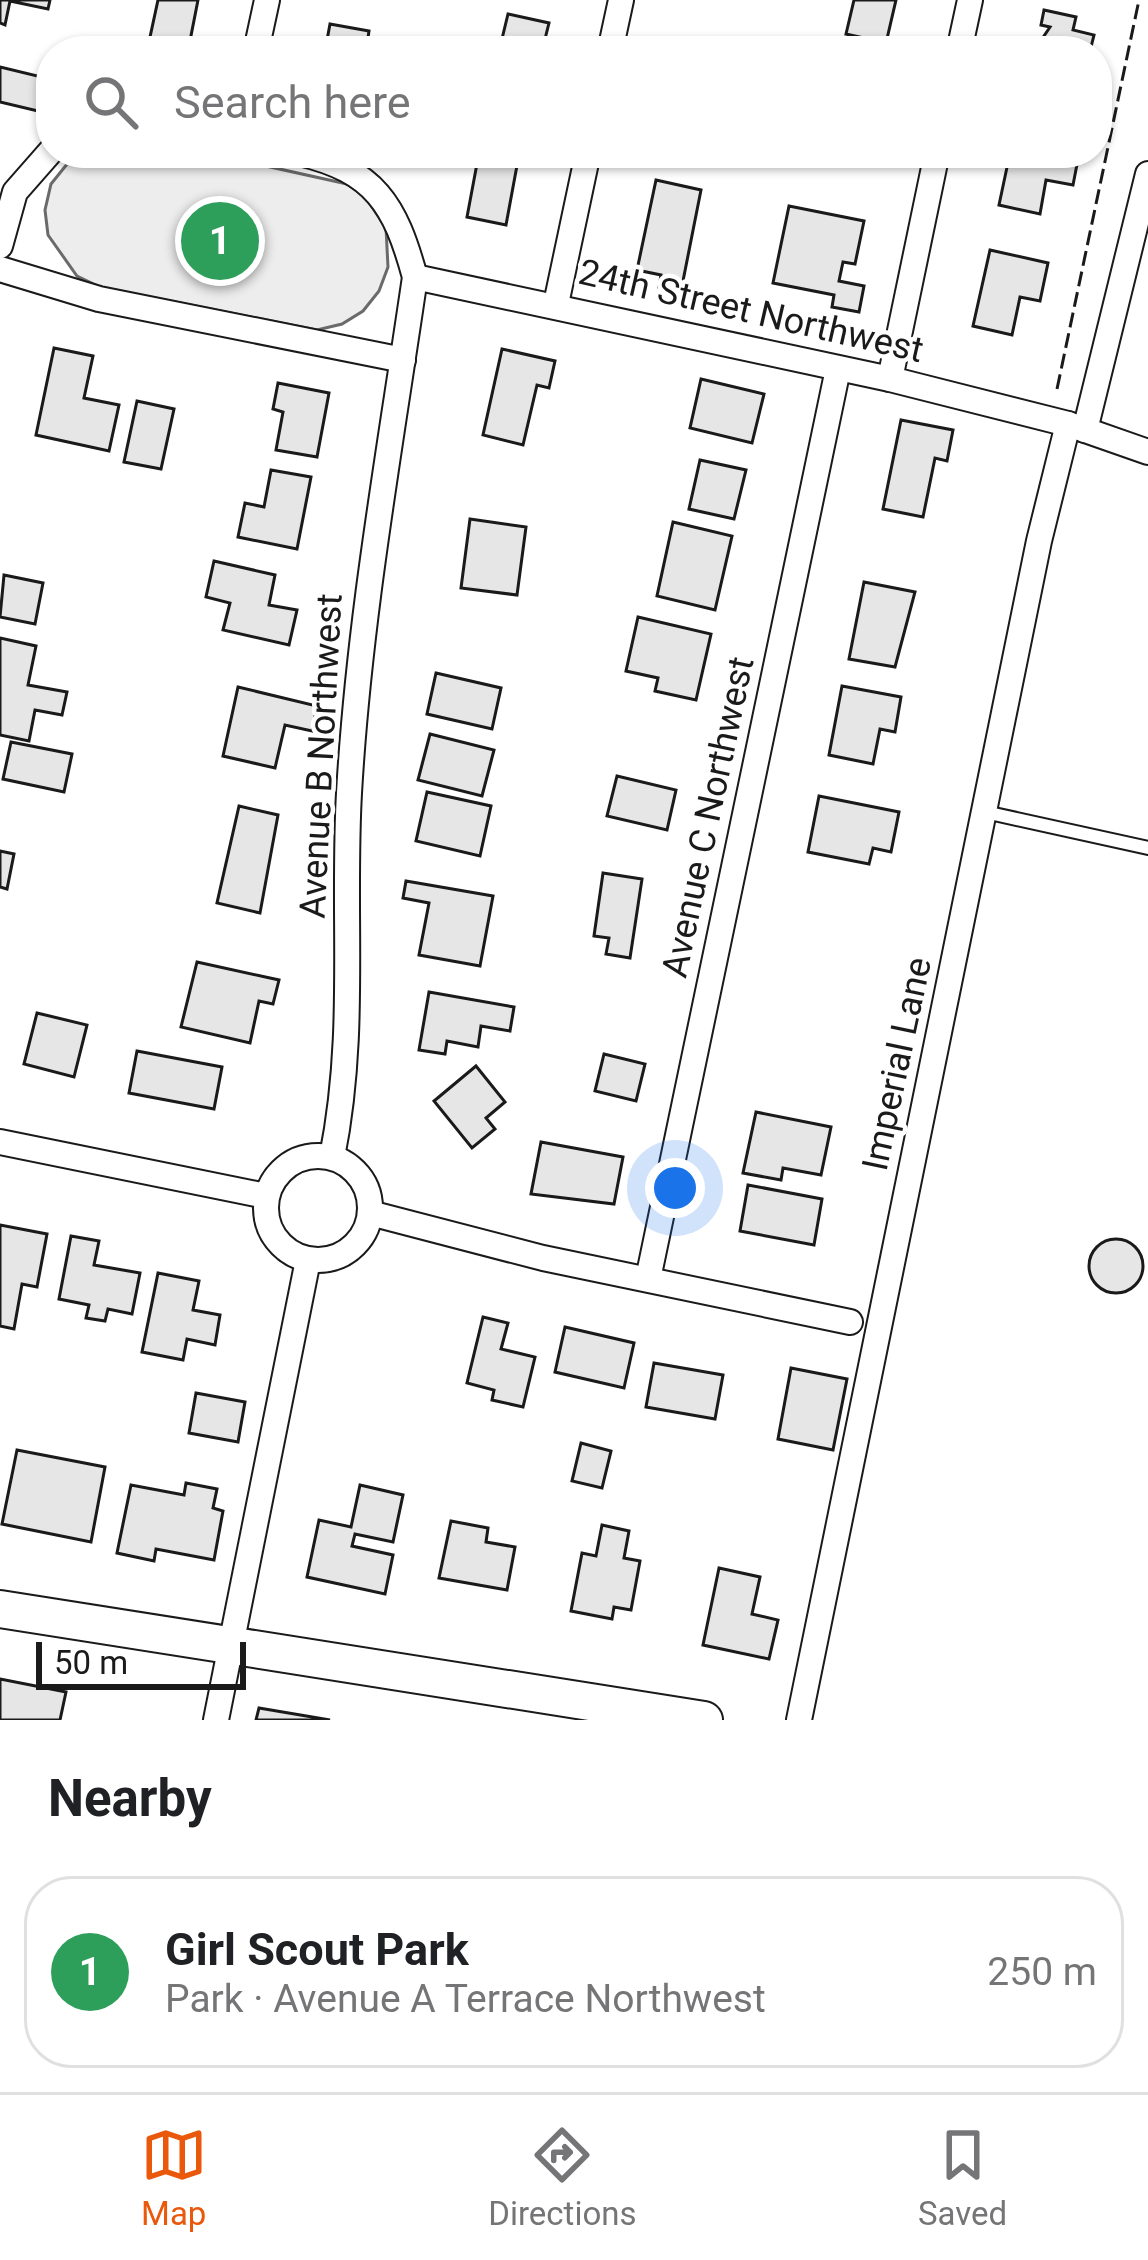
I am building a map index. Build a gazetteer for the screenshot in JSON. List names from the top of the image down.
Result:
{
  "streets": {
    "street": [
      "24th Street Northwest",
      "Avenue B Northwest",
      "Avenue C Northwest",
      "Imperial Lane"
    ]
  },
  "crossings": [
    ["24th Street Northwest", "Avenue C Northwest"],
    ["24th Street Northwest", "Imperial Lane"]
  ],
  "scale_bar": "50 m",
  "page": {
    "search": "Search here",
    "pins": "1",
    "scale": "50 m",
    "heading": "Nearby",
    "list": [
      {
        "mark": "1",
        "name": "Girl Scout Park",
        "note": "Park · Avenue A Terrace Northwest",
        "value": "250 m"
      }
    ],
    "nav": ["Map", "Directions", "Saved"]
  }
}
